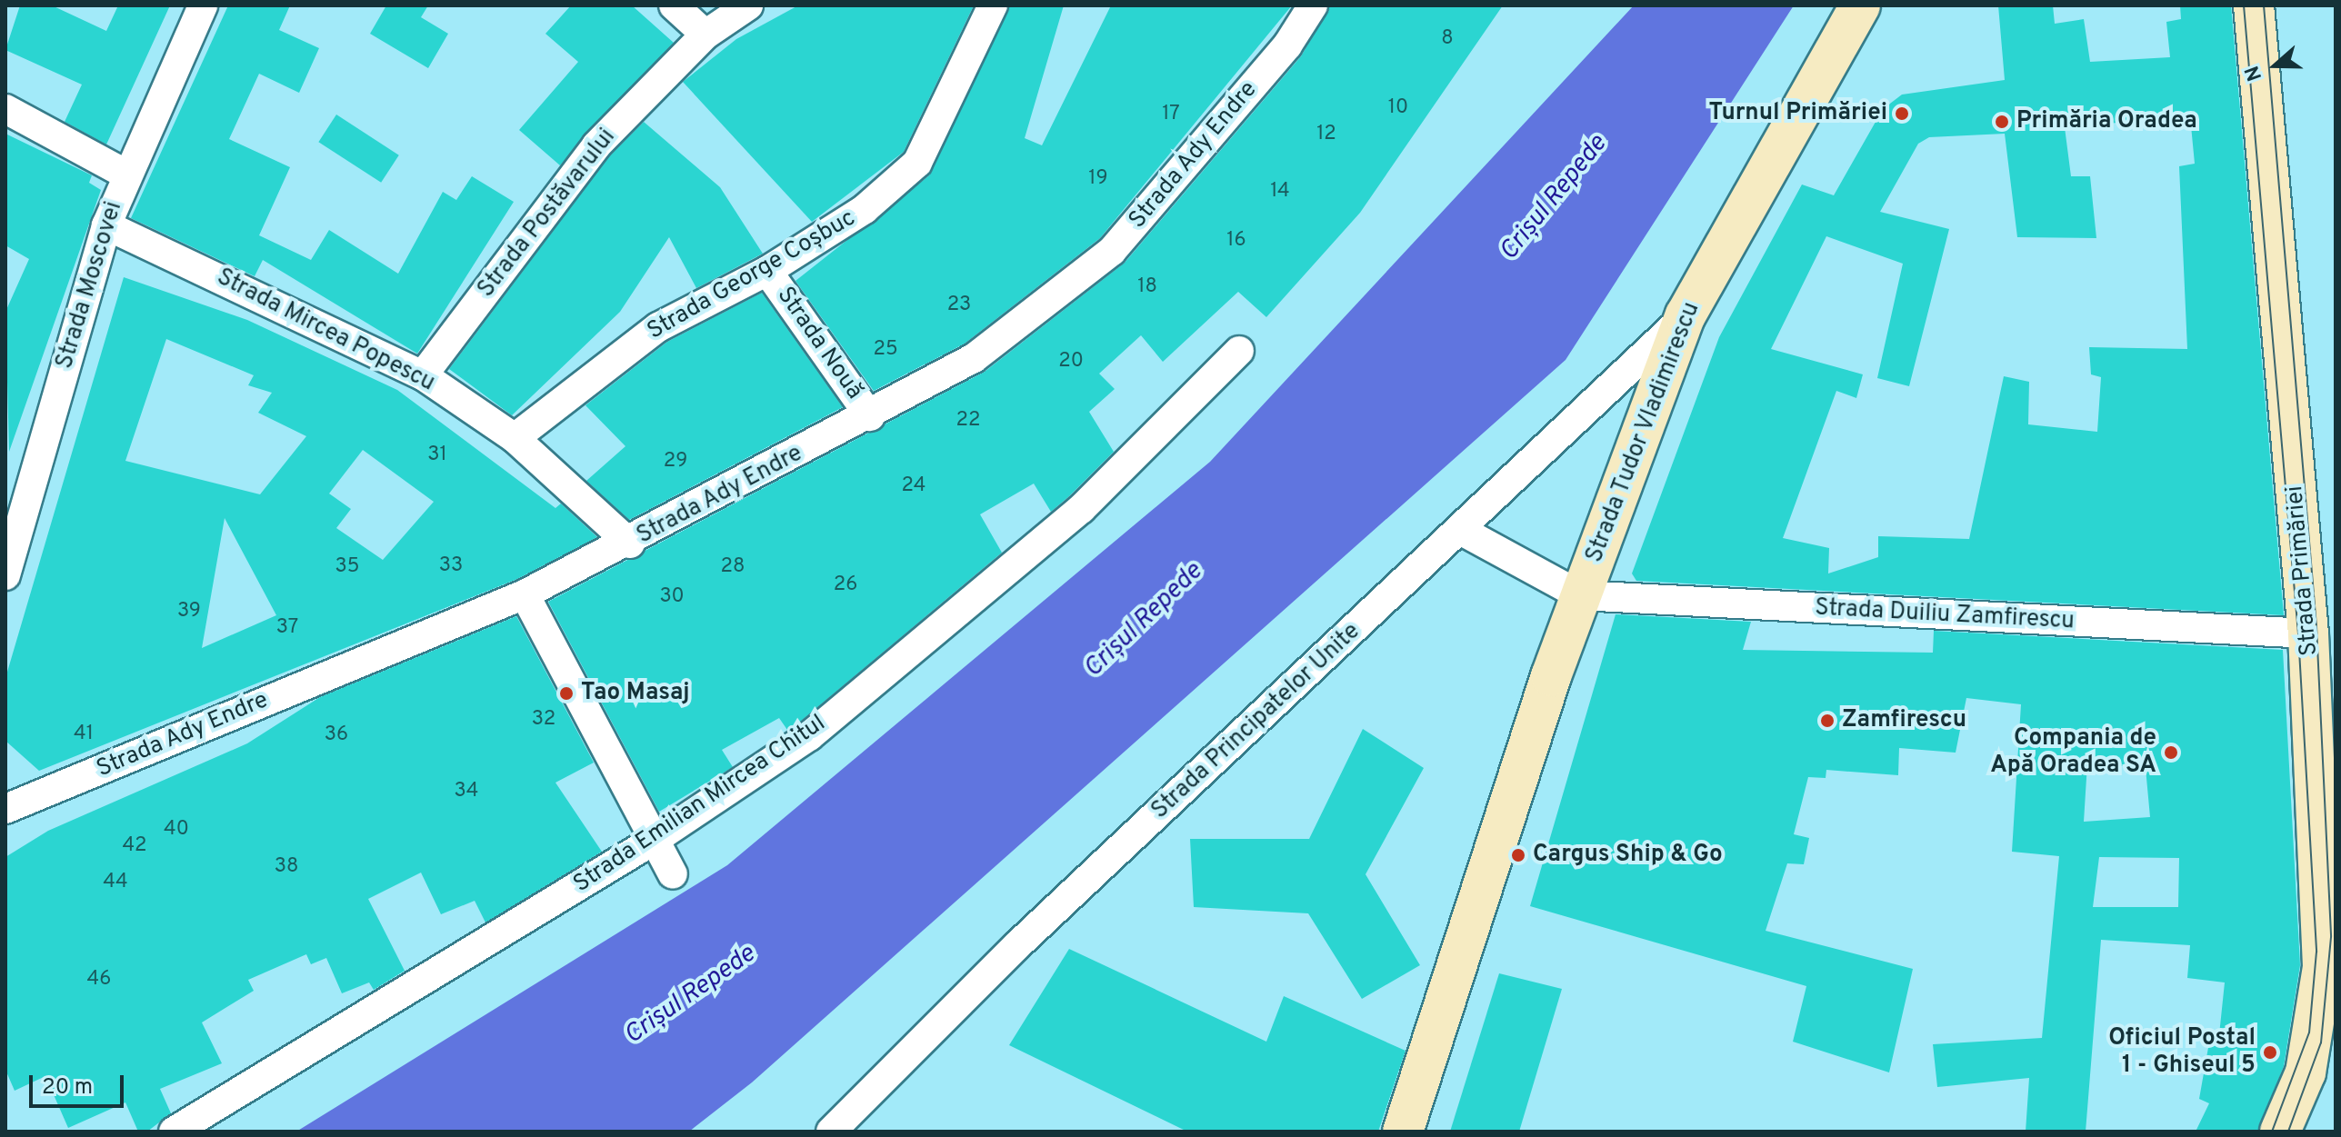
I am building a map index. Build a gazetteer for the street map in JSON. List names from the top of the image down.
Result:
{
  "streets": {
    "street": [
      "Strada Ady Endre",
      "Strada Postăvarului",
      "Strada George Coșbuc",
      "Strada Moscovei",
      "Strada Mircea Popescu",
      "Strada Nouă",
      "Strada Tudor Vladimirescu",
      "Strada Primăriei",
      "Strada Duiliu Zamfirescu",
      "Strada Principatelor Unite",
      "Strada Emilian Mircea Chitul"
    ]
  },
  "crossings": [
    ["Strada Ady Endre", "Strada Mircea Popescu"],
    ["Strada Ady Endre", "Strada Nouă"],
    ["Strada Postăvarului", "Strada Mircea Popescu"],
    ["Strada George Coșbuc", "Strada Mircea Popescu"],
    ["Strada George Coșbuc", "Strada Nouă"],
    ["Strada Moscovei", "Strada Mircea Popescu"],
    ["Strada Tudor Vladimirescu", "Strada Duiliu Zamfirescu"],
    ["Strada Tudor Vladimirescu", "Strada Principatelor Unite"],
    ["Strada Primăriei", "Strada Duiliu Zamfirescu"]
  ],
  "water": ["Crișul Repede"],
  "places": [
    "Turnul Primăriei",
    "Primăria Oradea",
    "Tao Masaj",
    "Zamfirescu",
    "Compania de Apă Oradea SA",
    "Cargus Ship & Go",
    "Oficiul Postal 1 - Ghiseul 5"
  ],
  "house_numbers": [
    "8",
    "10",
    "17",
    "12",
    "19",
    "14",
    "16",
    "18",
    "23",
    "25",
    "20",
    "22",
    "31",
    "29",
    "24",
    "33",
    "35",
    "28",
    "26",
    "30",
    "39",
    "37",
    "32",
    "41",
    "36",
    "34",
    "40",
    "42",
    "38",
    "44",
    "46"
  ],
  "scale_bar": "20 m",
  "north": "left"
}
